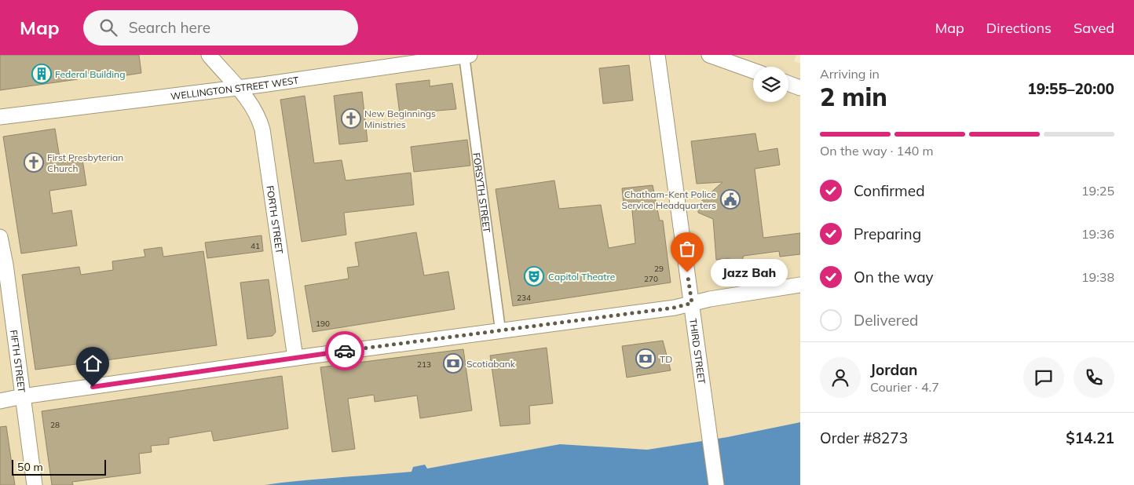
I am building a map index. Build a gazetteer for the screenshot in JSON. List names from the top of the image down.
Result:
{
  "streets": {
    "street": [
      "WELLINGTON STREET WEST",
      "FORSYTH STREET",
      "FORTH STREET",
      "THIRD STREET",
      "FIFTH STREET"
    ]
  },
  "crossings": [
    ["WELLINGTON STREET WEST", "FORSYTH STREET"],
    ["WELLINGTON STREET WEST", "FORTH STREET"]
  ],
  "places": {
    "building": ["Federal Building"],
    "church": ["New Beginnings Ministries", "First Presbyterian Church"],
    "public building": ["Chatham-Kent Police Service Headquarters"],
    "other": ["Jazz Bah"],
    "theatre": ["Capitol Theatre"],
    "bank": ["TD", "Scotiabank"]
  },
  "house_numbers": [
    "41",
    "29",
    "270",
    "234",
    "190",
    "213",
    "28"
  ],
  "scale_bar": "50 m",
  "page": {
    "header": "Map",
    "search": "Search here",
    "nav": ["Map", "Directions", "Saved"],
    "heading": ["2 min", "Arriving in", "19:55–20:00"],
    "panel": [
      "Jordan",
      "Courier · 4.7",
      "Order #8273",
      "$14.21"
    ],
    "bar": "On the way · 140 m",
    "list": [
      ["Confirmed", "19:25"],
      ["Preparing", "19:36"],
      ["On the way", "19:38"],
      "Delivered"
    ],
    "bubble": "Jazz Bah",
    "scale": "50 m"
  }
}
